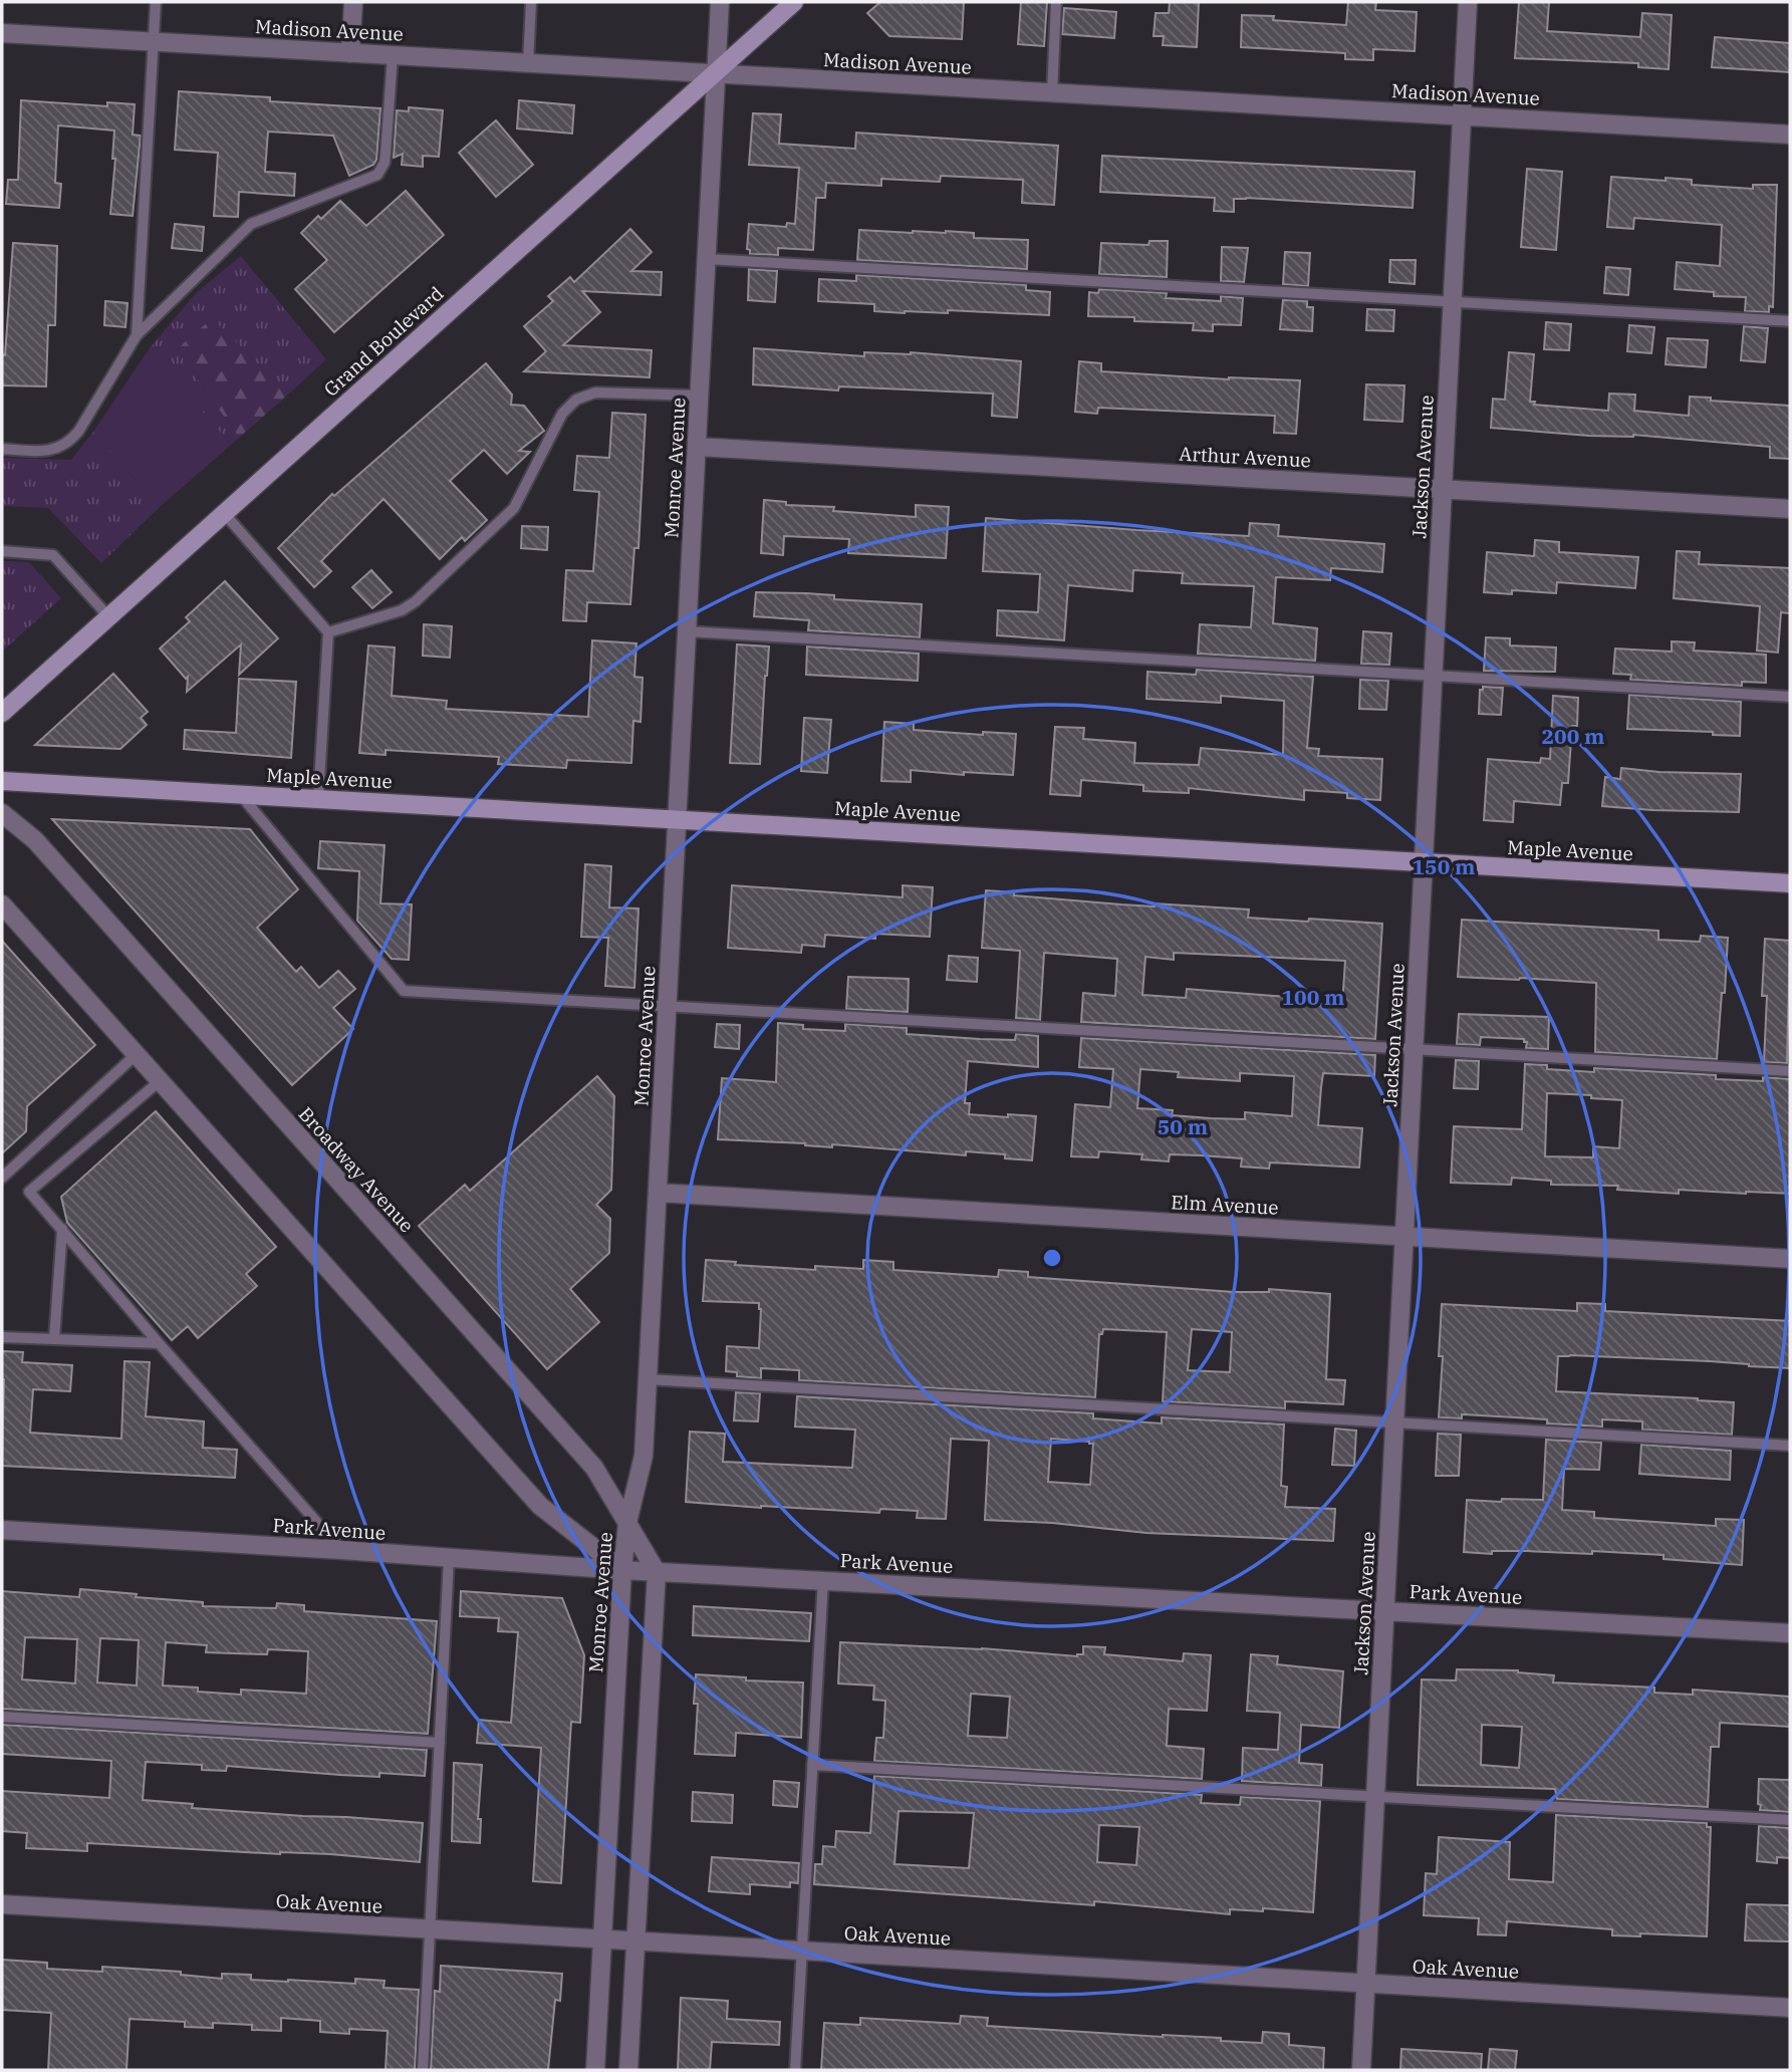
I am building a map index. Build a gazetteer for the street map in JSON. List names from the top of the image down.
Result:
{
  "streets": {
    "street": [
      "Madison Avenue",
      "Grand Boulevard",
      "Arthur Avenue",
      "Jackson Avenue",
      "Monroe Avenue",
      "Maple Avenue",
      "Broadway Avenue",
      "Elm Avenue",
      "Park Avenue",
      "Oak Avenue"
    ]
  },
  "crossings": [
    ["Madison Avenue", "Grand Boulevard"],
    ["Madison Avenue", "Jackson Avenue"],
    ["Madison Avenue", "Monroe Avenue"],
    ["Grand Boulevard", "Monroe Avenue"],
    ["Arthur Avenue", "Jackson Avenue"],
    ["Arthur Avenue", "Monroe Avenue"],
    ["Jackson Avenue", "Maple Avenue"],
    ["Jackson Avenue", "Elm Avenue"],
    ["Jackson Avenue", "Park Avenue"],
    ["Jackson Avenue", "Oak Avenue"],
    ["Monroe Avenue", "Maple Avenue"],
    ["Monroe Avenue", "Broadway Avenue"],
    ["Monroe Avenue", "Elm Avenue"],
    ["Monroe Avenue", "Park Avenue"],
    ["Monroe Avenue", "Oak Avenue"],
    ["Broadway Avenue", "Park Avenue"]
  ],
  "rings": [
    "200 m",
    "150 m",
    "100 m",
    "50 m"
  ]
}
